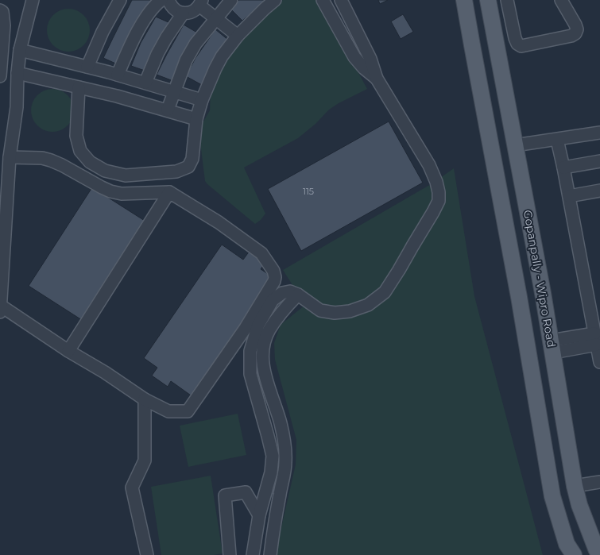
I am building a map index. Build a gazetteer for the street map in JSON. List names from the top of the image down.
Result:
{
  "streets": {
    "main road": ["Gopanpally - Wipro Road"]
  },
  "house_numbers": ["115"]
}
